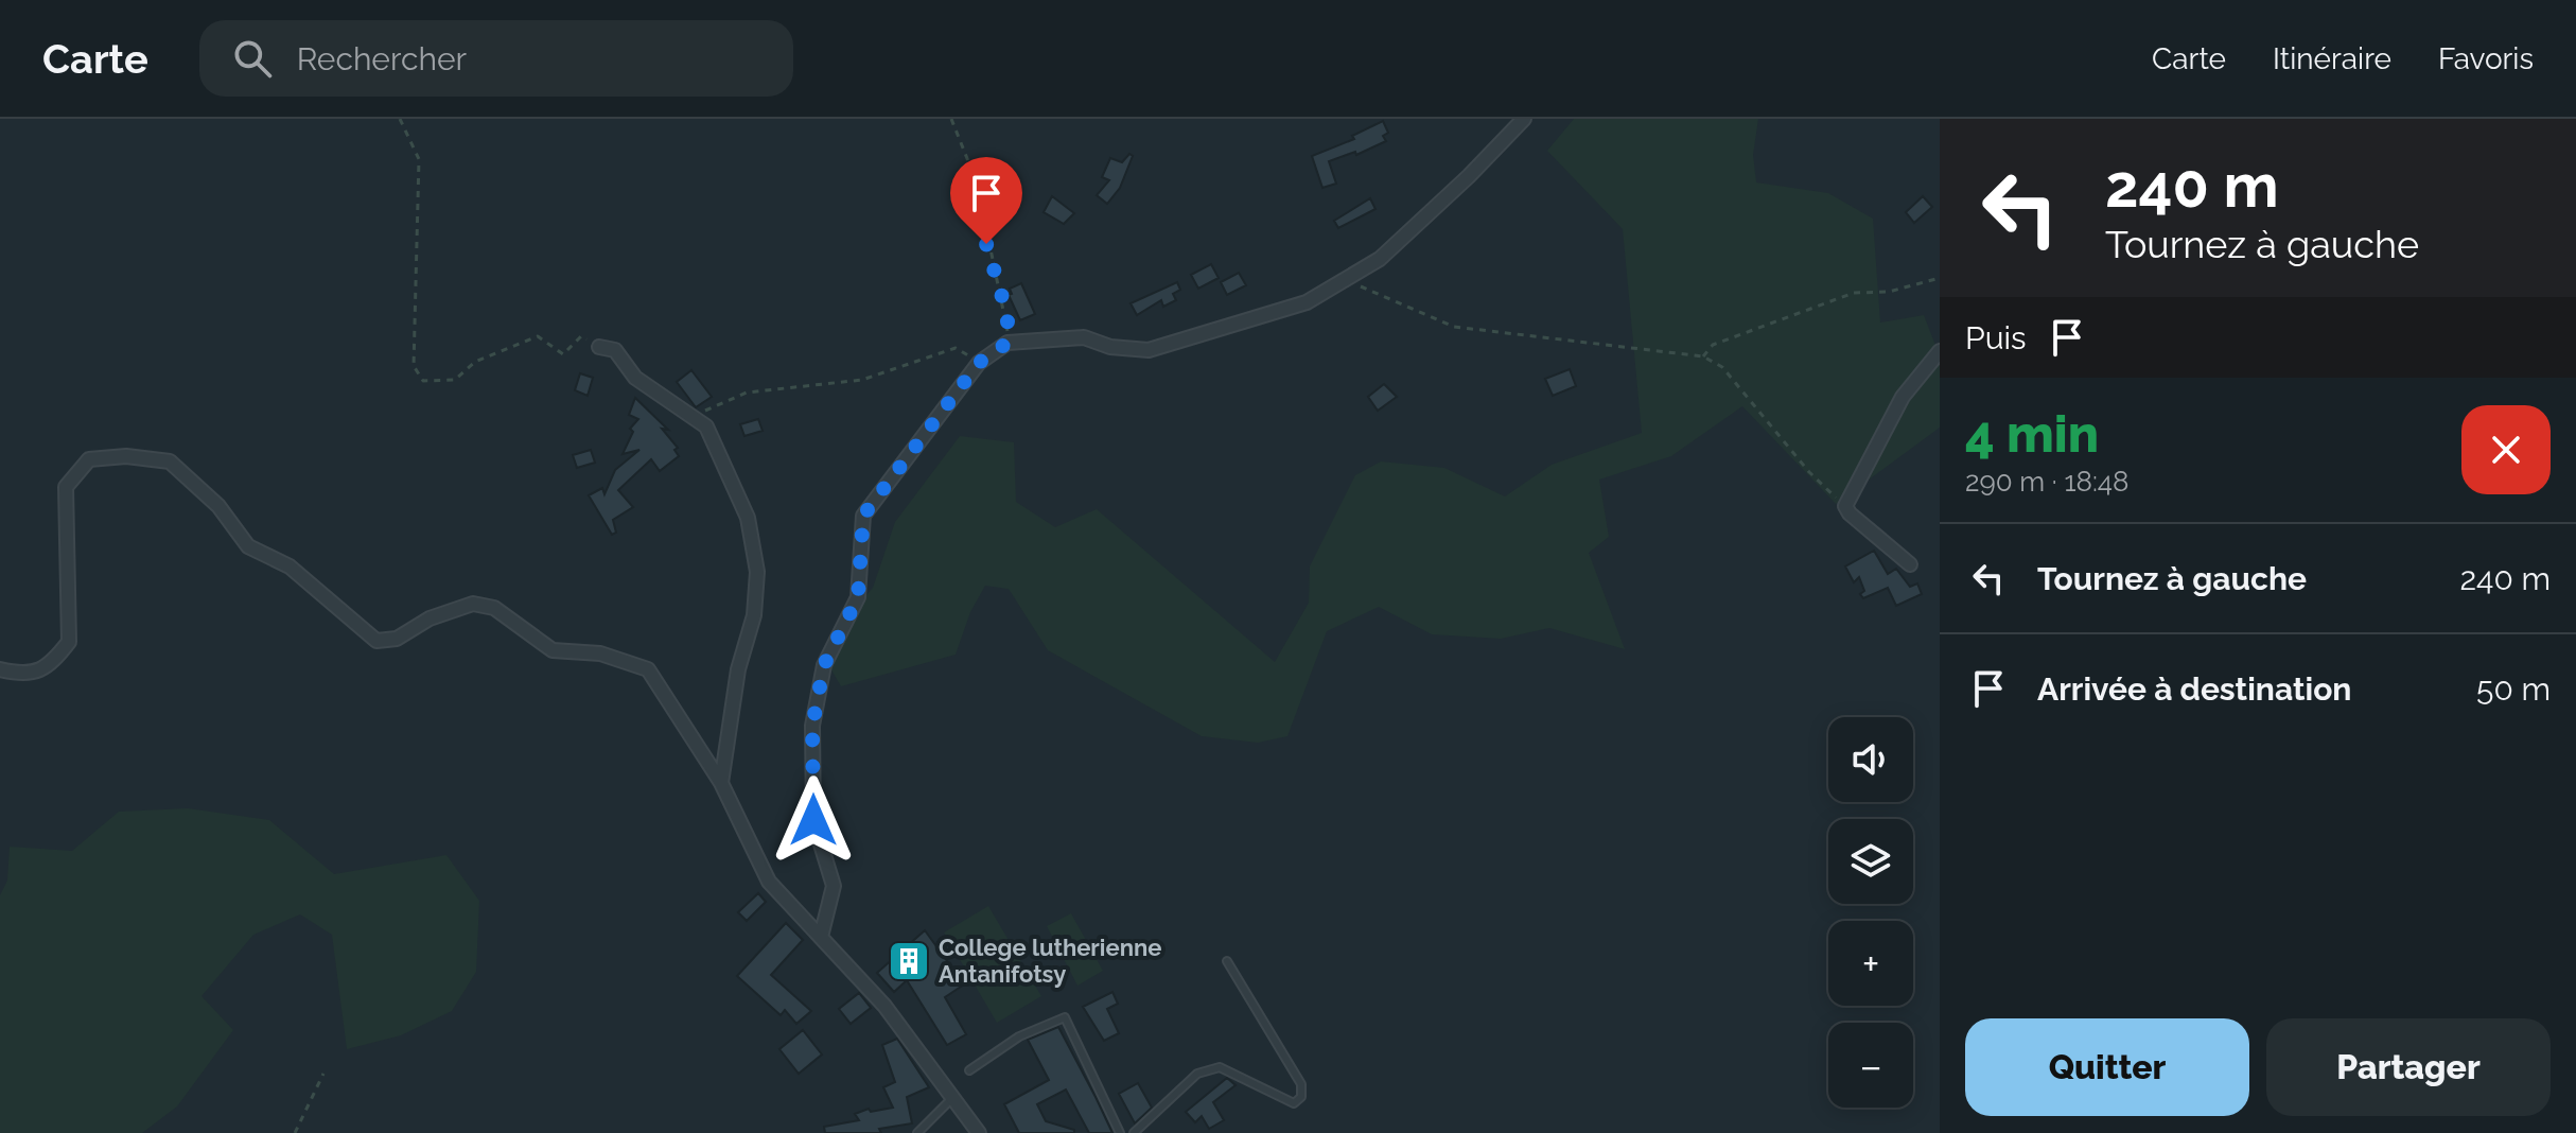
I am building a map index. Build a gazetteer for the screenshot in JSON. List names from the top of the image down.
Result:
{
  "places": {
    "building": ["College lutherienne Antanifotsy"]
  },
  "page": {
    "header": "Carte",
    "search": "Rechercher",
    "nav": ["Carte", "Itinéraire", "Favoris"],
    "turn": ["240 m", "Tournez à gauche"],
    "then": "Puis",
    "heading": ["4 min", "290 m · 18:48"],
    "list": [
      {
        "name": "Tournez à gauche",
        "value": "240 m"
      },
      {
        "name": "Arrivée à destination",
        "value": "50 m"
      }
    ],
    "map_buttons": ["+", "−"],
    "buttons": ["Quitter", "Partager"]
  }
}
